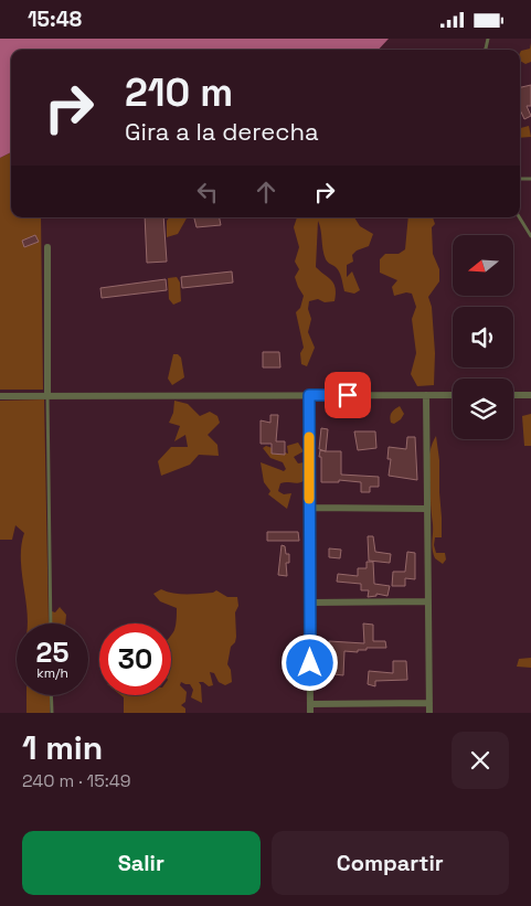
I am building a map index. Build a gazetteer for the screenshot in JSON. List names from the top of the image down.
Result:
{
  "north": "left",
  "page": {
    "status": "15:48",
    "turn": ["210 m", "Gira a la derecha"],
    "speed": "25 km/h",
    "limit": "30",
    "heading": ["1 min", "240 m · 15:49"],
    "buttons": ["Salir", "Compartir"]
  }
}
